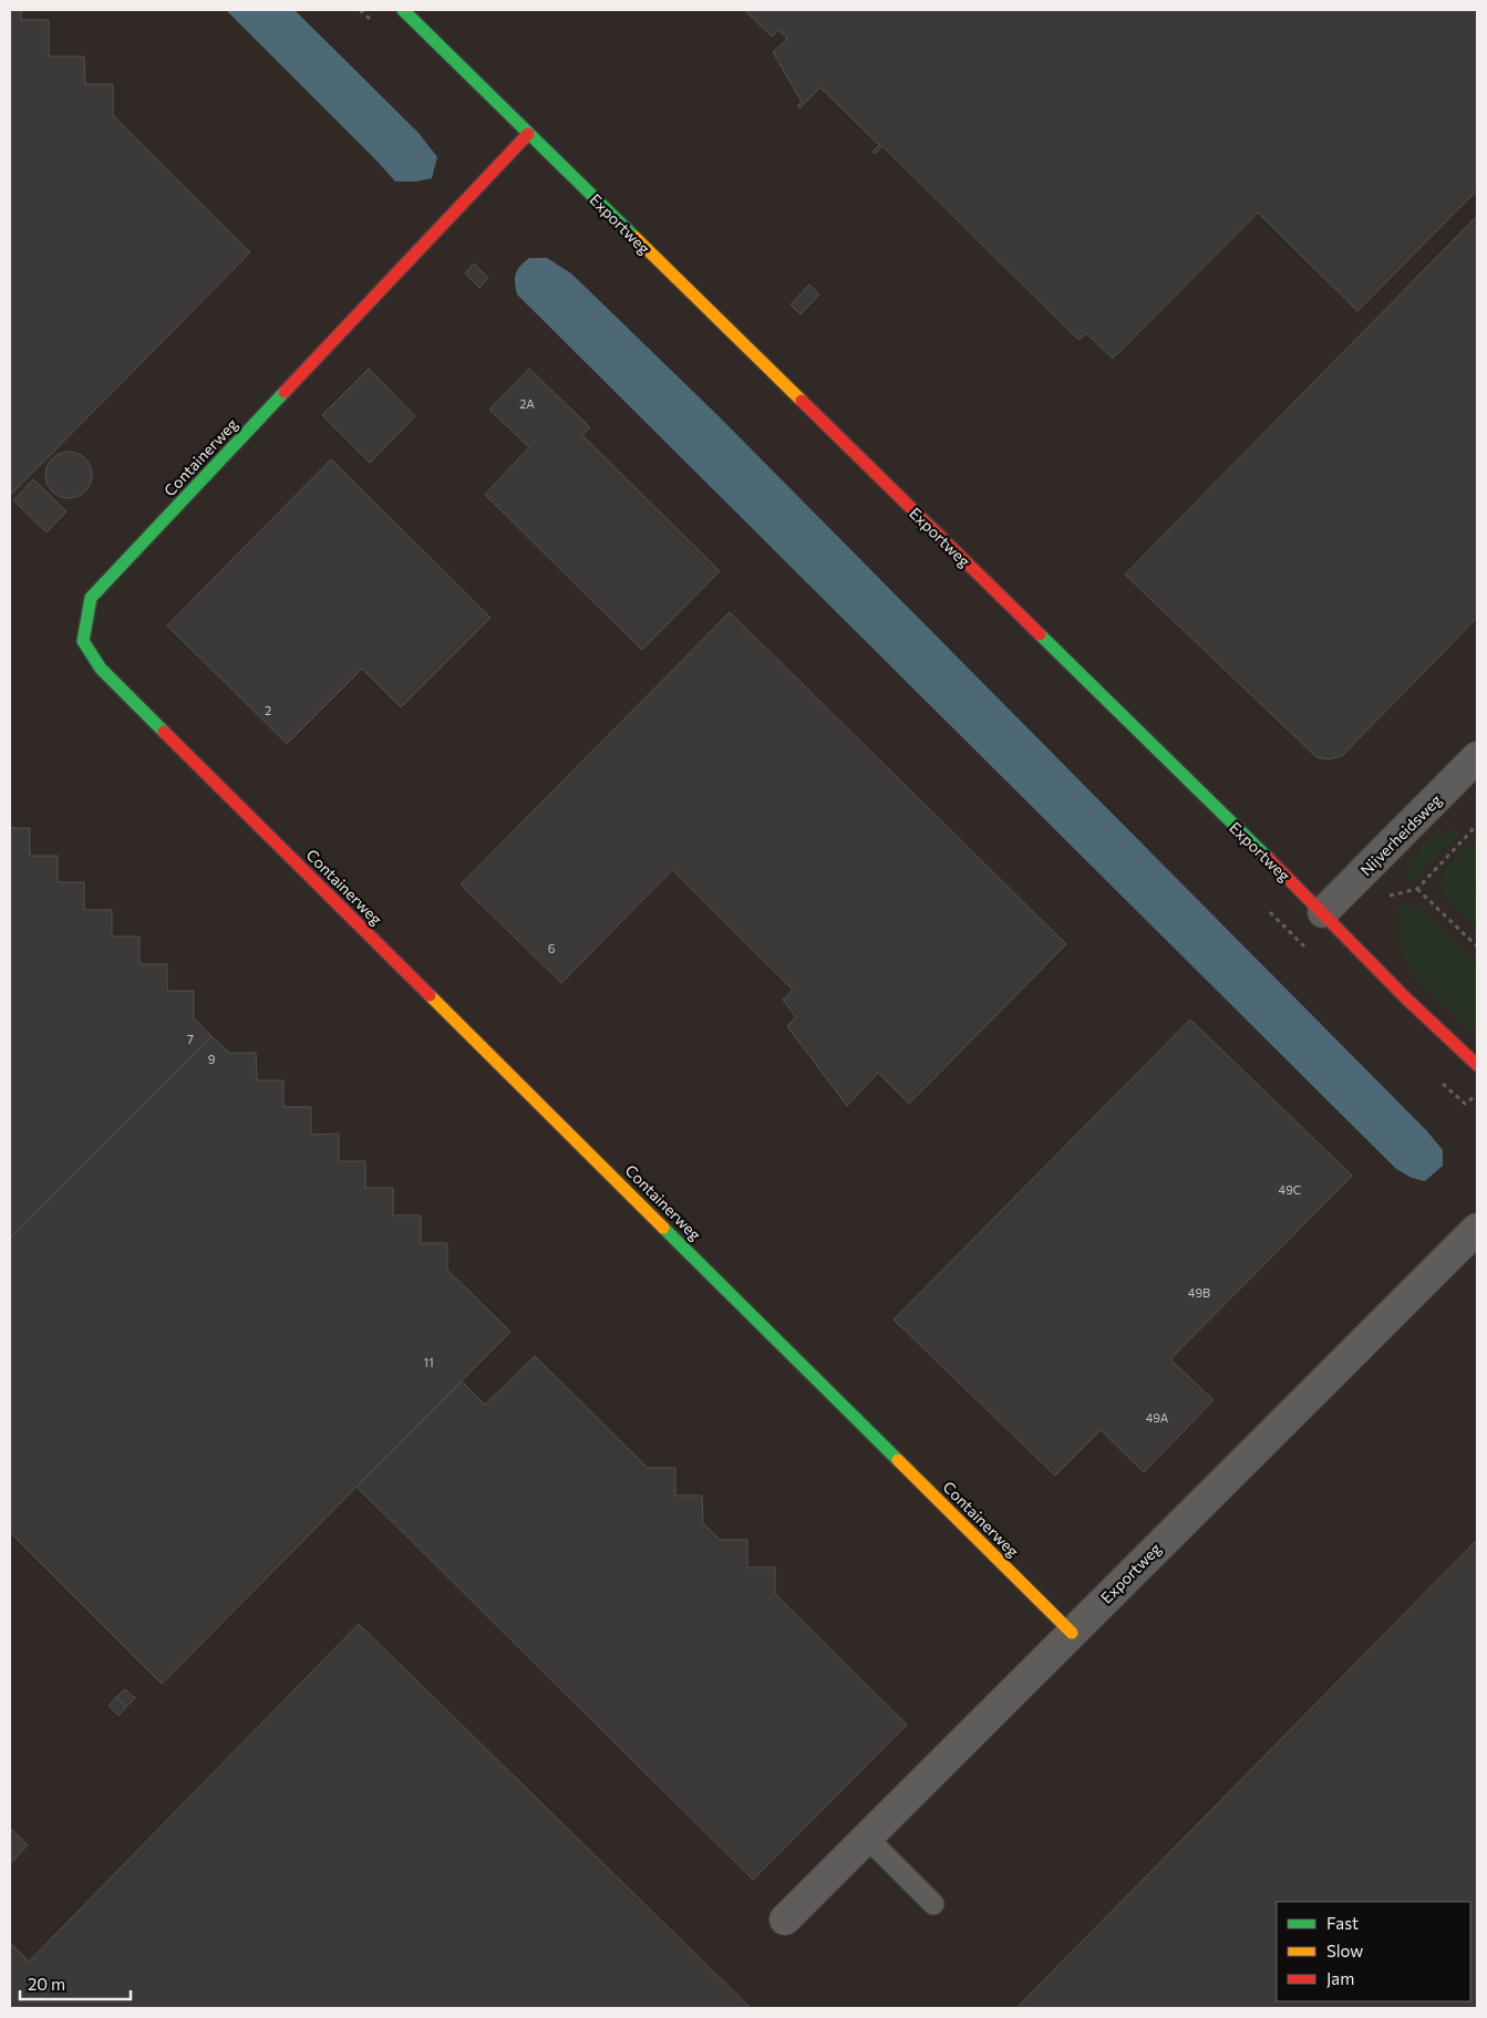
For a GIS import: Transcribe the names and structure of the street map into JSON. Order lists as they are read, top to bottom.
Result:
{
  "streets": {
    "street": ["Exportweg", "Containerweg", "Nijverheidsweg"]
  },
  "crossings": [
    ["Exportweg", "Containerweg"],
    ["Exportweg", "Nijverheidsweg"]
  ],
  "house_numbers": [
    "2A",
    "2",
    "6",
    "7",
    "9",
    "49C",
    "49B",
    "11",
    "49A"
  ],
  "legend": ["Fast", "Slow", "Jam"],
  "scale_bar": "20 m"
}
